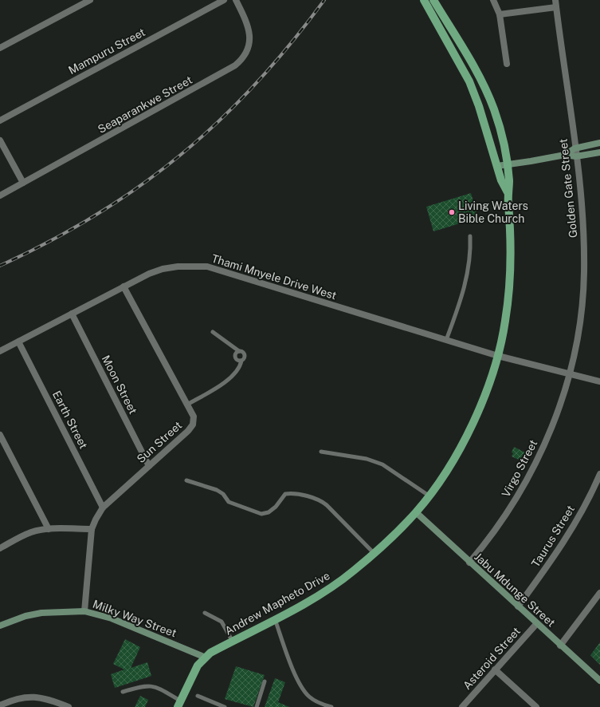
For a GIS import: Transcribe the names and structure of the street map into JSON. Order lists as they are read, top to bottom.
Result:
{
  "streets": {
    "main road": ["Andrew Mapheto Drive"],
    "street": [
      "Mampuru Street",
      "Seaparankwe Street",
      "Golden Gate Street",
      "Thami Mnyele Drive West",
      "Moon Street",
      "Earth Street",
      "Sun Street",
      "Virgo Street",
      "Taurus Street",
      "Jabu Mdunge Street",
      "Milky Way Street",
      "Asteroid Street"
    ]
  },
  "crossings": [
    ["Golden Gate Street", "Thami Mnyele Drive West"],
    ["Golden Gate Street", "Virgo Street"],
    ["Thami Mnyele Drive West", "Moon Street"],
    ["Thami Mnyele Drive West", "Earth Street"],
    ["Thami Mnyele Drive West", "Sun Street"],
    ["Thami Mnyele Drive West", "Virgo Street"],
    ["Thami Mnyele Drive West", "Andrew Mapheto Drive"],
    ["Moon Street", "Sun Street"],
    ["Earth Street", "Sun Street"],
    ["Sun Street", "Milky Way Street"],
    ["Virgo Street", "Jabu Mdunge Street"],
    ["Taurus Street", "Jabu Mdunge Street"],
    ["Jabu Mdunge Street", "Andrew Mapheto Drive"],
    ["Jabu Mdunge Street", "Asteroid Street"],
    ["Andrew Mapheto Drive", "Milky Way Street"]
  ],
  "places": ["Living Waters Bible Church"]
}
